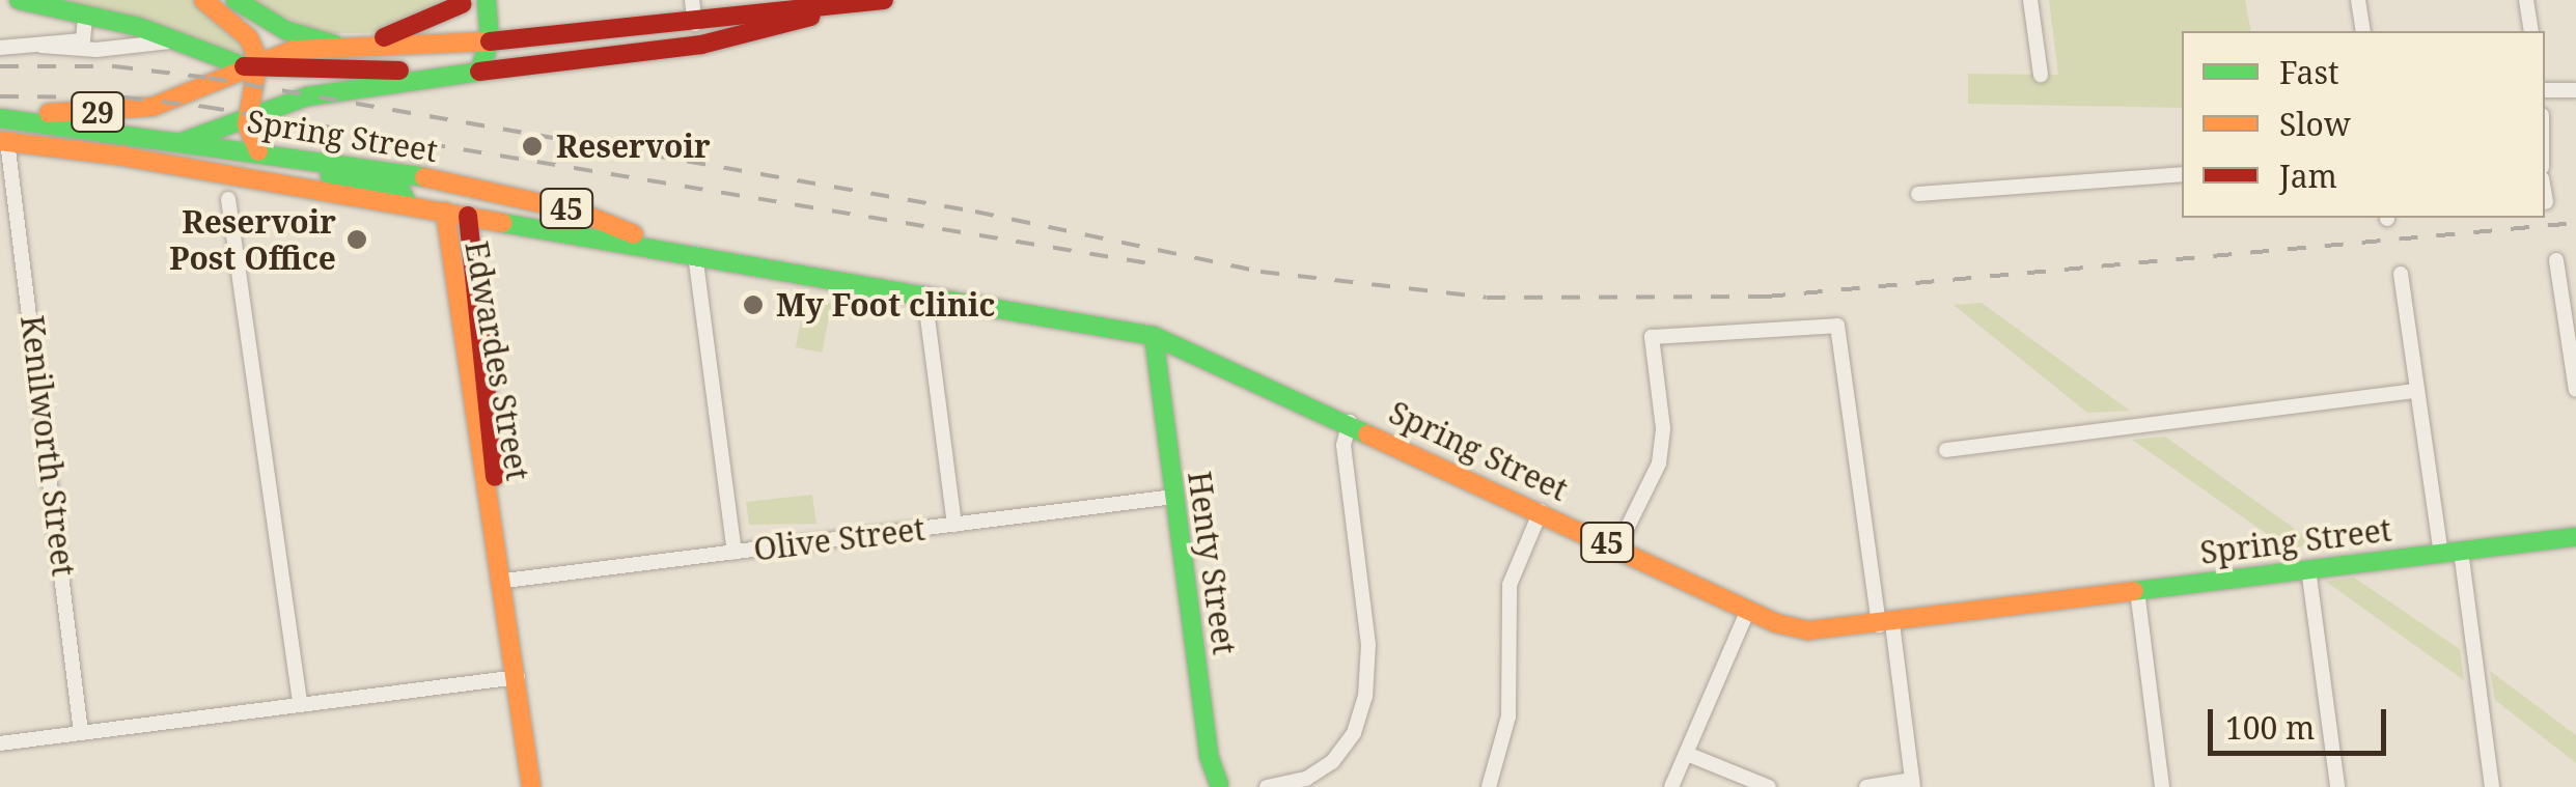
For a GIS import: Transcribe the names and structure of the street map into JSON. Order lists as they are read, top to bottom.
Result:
{
  "streets": {
    "main road": [
      "29",
      "Spring Street",
      "45",
      "Edwardes Street",
      "Henty Street"
    ],
    "street": ["Kenilworth Street", "Olive Street"]
  },
  "crossings": [
    ["29", "Spring Street"],
    ["29", "Kenilworth Street"],
    ["Spring Street", "Edwardes Street"],
    ["Spring Street", "Henty Street"],
    ["Edwardes Street", "Olive Street"],
    ["Olive Street", "Henty Street"]
  ],
  "places": ["Reservoir", "Reservoir Post Office", "My Foot clinic"],
  "legend": ["Fast", "Slow", "Jam"],
  "scale_bar": "100 m"
}
